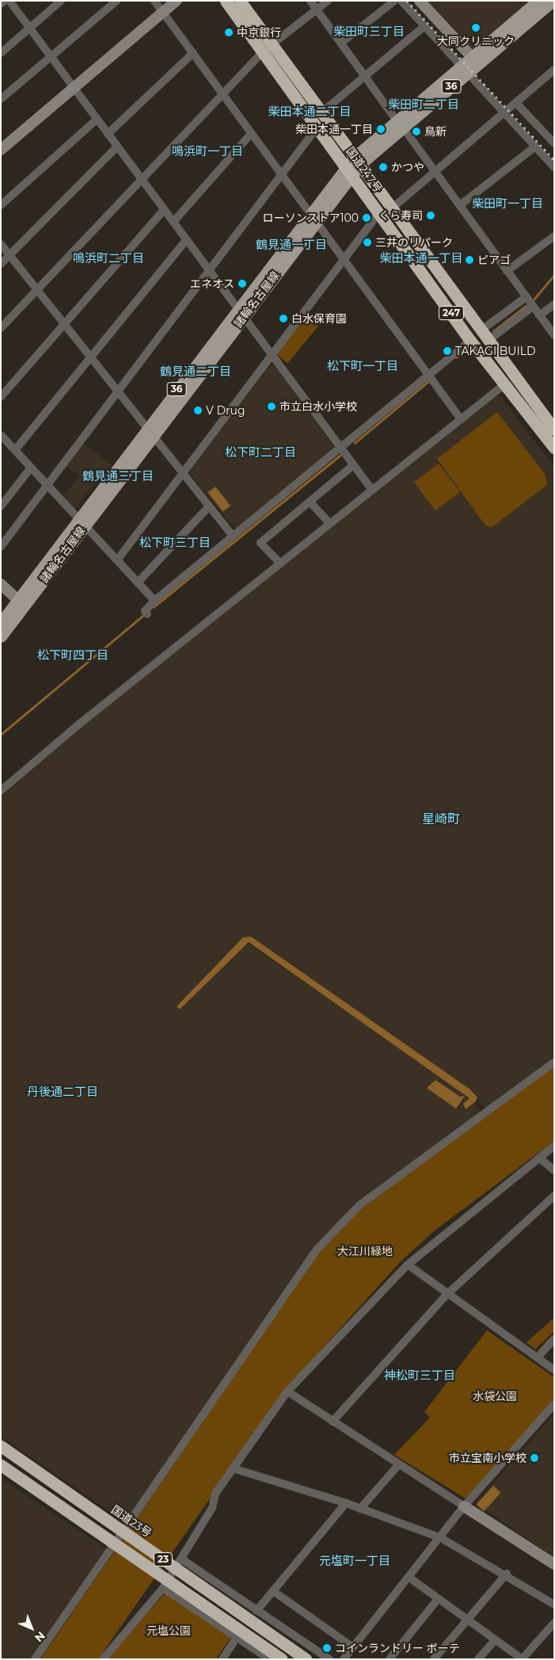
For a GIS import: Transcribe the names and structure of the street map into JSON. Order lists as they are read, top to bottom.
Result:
{
  "streets": {
    "highway": [
      "国道247号",
      "247",
      "国道23号",
      "23"
    ],
    "main road": ["36", "諸輪名古屋線"]
  },
  "crossings": [
    ["国道247号", "諸輪名古屋線"]
  ],
  "districts": [
    "柴田町三丁目",
    "柴田町二丁目",
    "柴田本通二丁目",
    "鳴浜町一丁目",
    "柴田町一丁目",
    "鶴見通一丁目",
    "鳴浜町二丁目",
    "柴田本通一丁目",
    "松下町一丁目",
    "鶴見通二丁目",
    "松下町二丁目",
    "鶴見通三丁目",
    "松下町三丁目",
    "松下町四丁目",
    "星崎町",
    "丹後通二丁目",
    "神松町三丁目",
    "元塩町一丁目"
  ],
  "parks": ["大江川緑地", "水袋公園", "元塩公園"],
  "places": [
    "大同クリニック",
    "中京銀行",
    "柴田本通一丁目",
    "鳥新",
    "かつや",
    "くら寿司",
    "ローソンストア100",
    "三井のリパーク",
    "ピアゴ",
    "エネオス",
    "白水保育園",
    "TAKAGI BUILD",
    "市立白水小学校",
    "V Drug",
    "市立宝南小学校",
    "コインランドリー ボーテ"
  ],
  "north": "bottom right"
}
